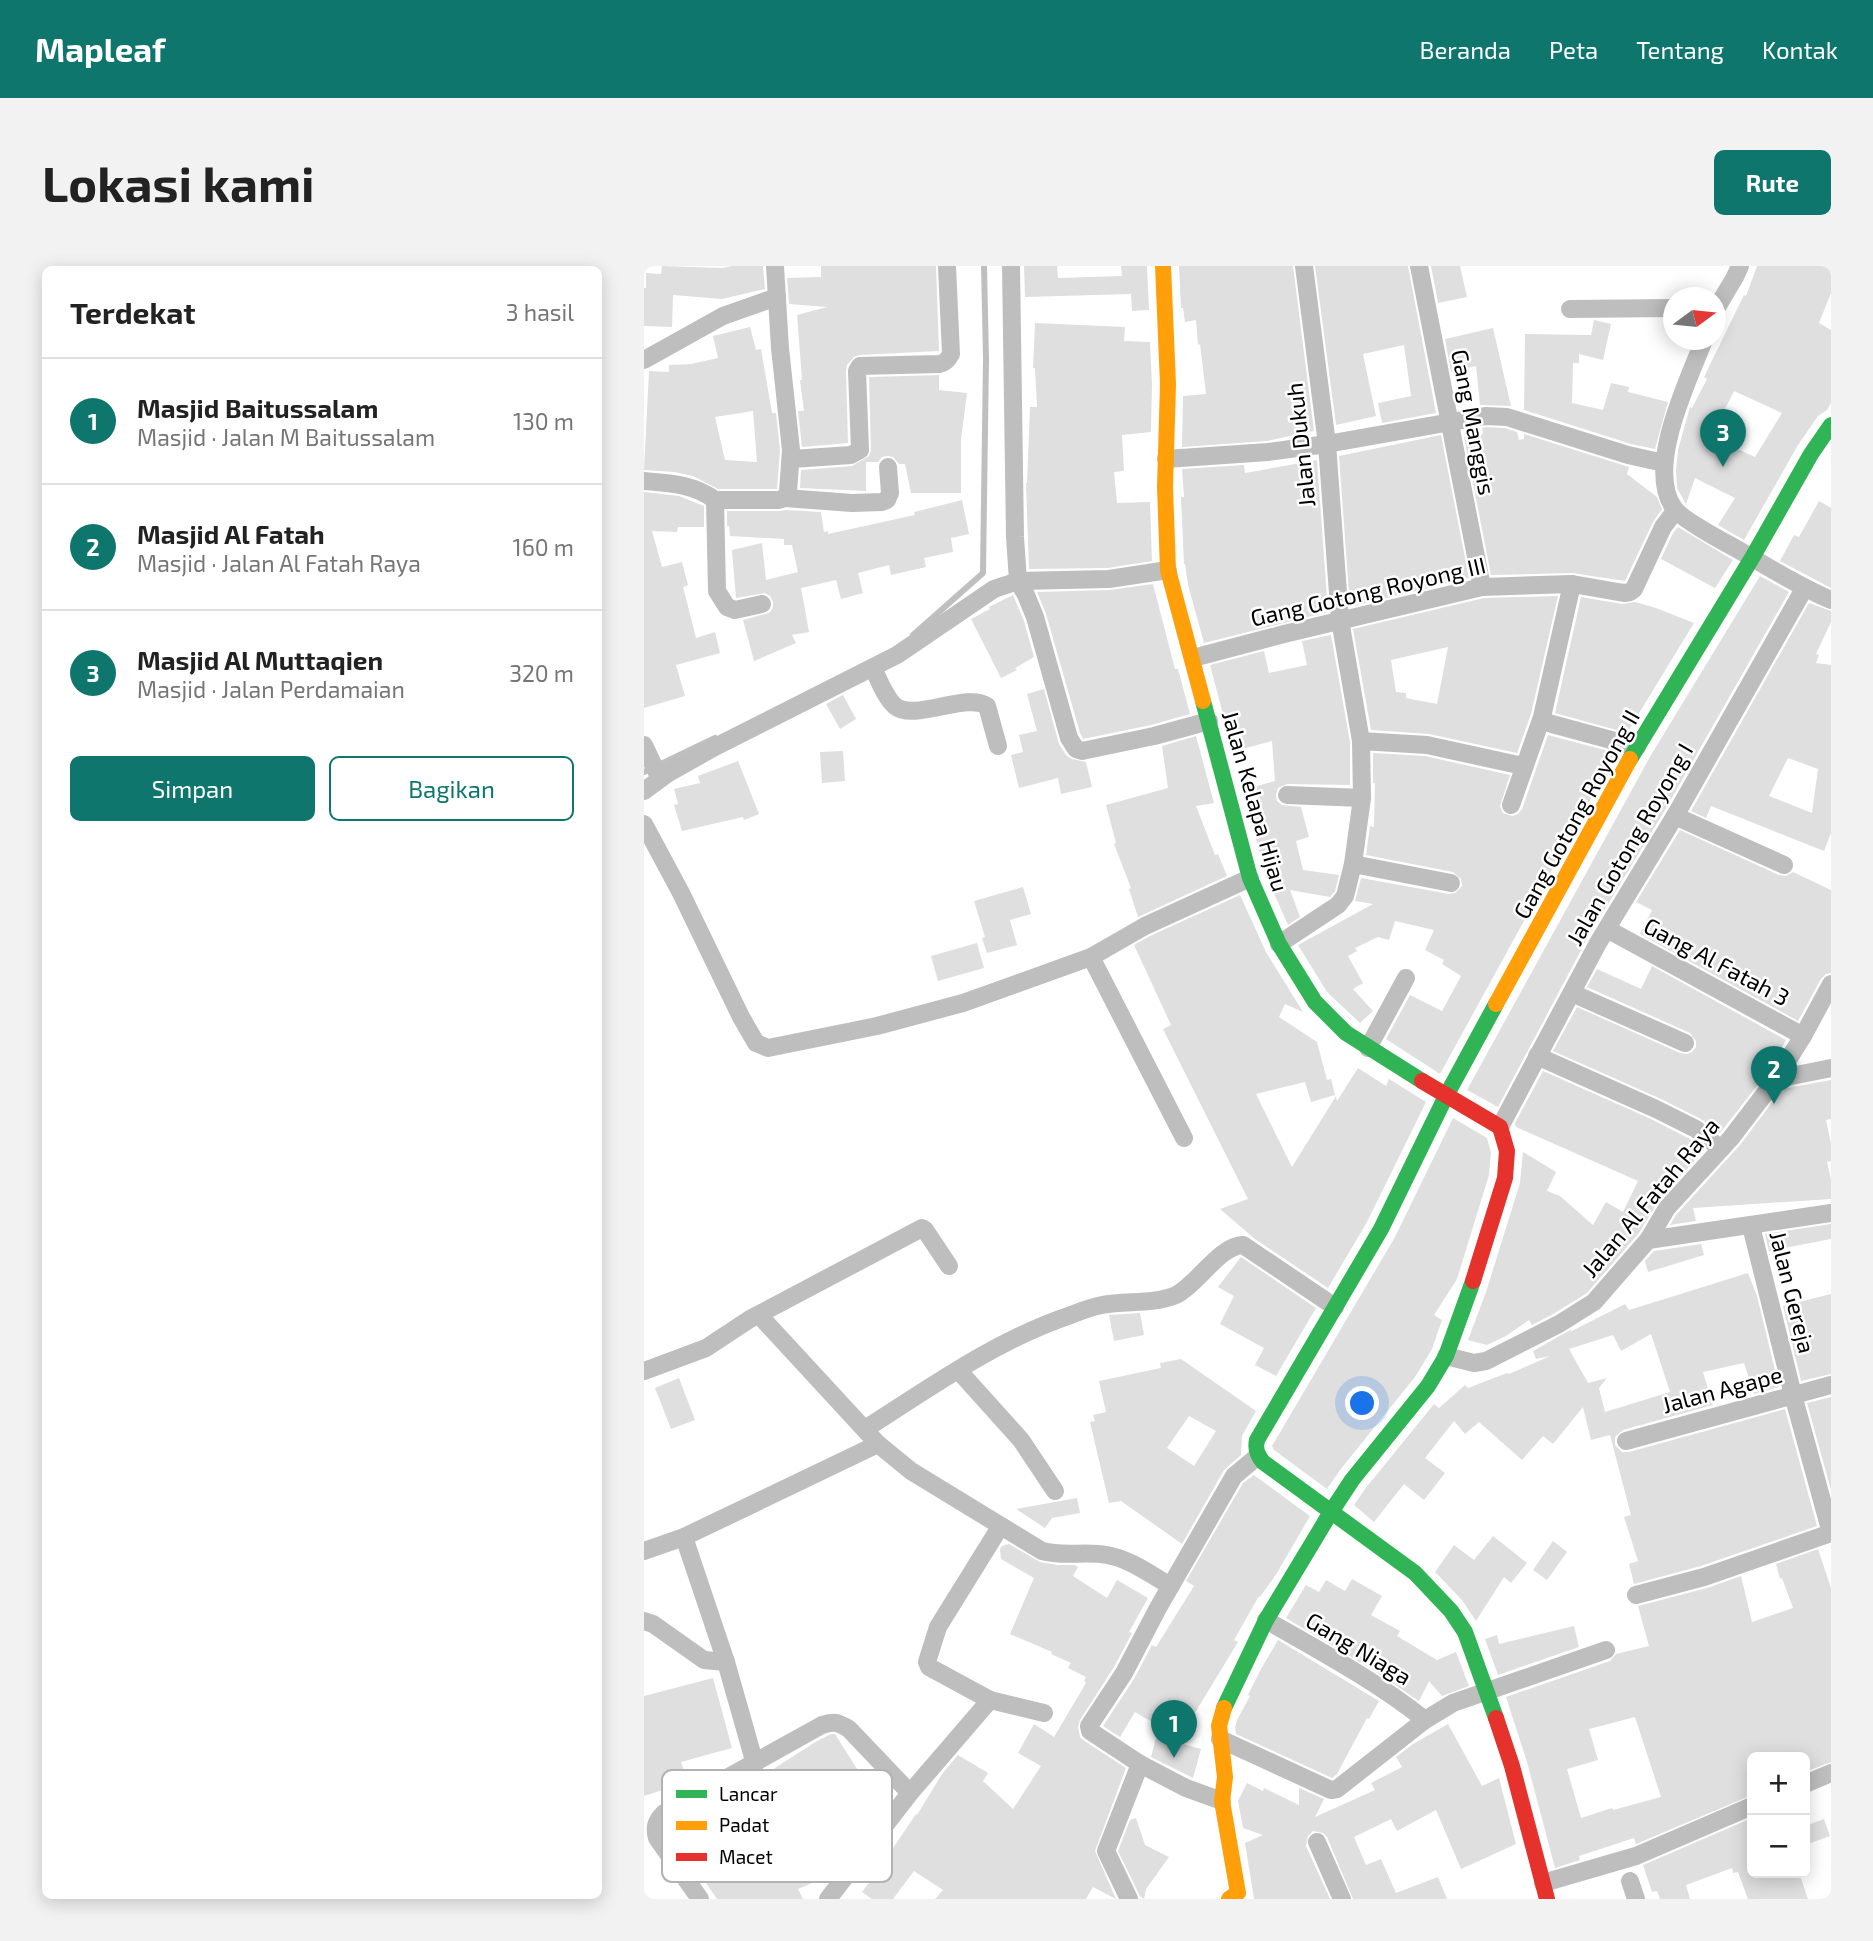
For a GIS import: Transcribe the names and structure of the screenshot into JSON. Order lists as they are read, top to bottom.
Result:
{
  "streets": {
    "street": [
      "Gang Manggis",
      "Jalan Dukuh",
      "Gang Gotong Royong III",
      "Jalan Kelapa Hijau",
      "Gang Gotong Royong II",
      "Jalan Gotong Royong I",
      "Gang Al Fatah 3",
      "Jalan Al Fatah Raya",
      "Jalan Gereja",
      "Jalan Agape",
      "Gang Niaga"
    ]
  },
  "crossings": [
    ["Gang Manggis", "Gang Gotong Royong III"],
    ["Jalan Dukuh", "Gang Gotong Royong III"],
    ["Jalan Dukuh", "Jalan Kelapa Hijau"],
    ["Gang Gotong Royong III", "Jalan Kelapa Hijau"],
    ["Jalan Kelapa Hijau", "Gang Gotong Royong II"],
    ["Jalan Kelapa Hijau", "Jalan Gotong Royong I"],
    ["Jalan Gotong Royong I", "Gang Al Fatah 3"],
    ["Gang Al Fatah 3", "Jalan Al Fatah Raya"],
    ["Jalan Gereja", "Jalan Agape"]
  ],
  "legend": ["Lancar", "Padat", "Macet"],
  "north": "right",
  "page": {
    "header": "Mapleaf",
    "nav": [
      "Beranda",
      "Peta",
      "Tentang",
      "Kontak"
    ],
    "buttons": [
      "Rute",
      ["Simpan", "Bagikan"]
    ],
    "title": "Lokasi kami",
    "heading": ["Terdekat", "3 hasil"],
    "list": [
      {
        "mark": "1",
        "name": "Masjid Baitussalam",
        "note": "Masjid · Jalan M Baitussalam",
        "value": "130 m"
      },
      {
        "mark": "2",
        "name": "Masjid Al Fatah",
        "note": "Masjid · Jalan Al Fatah Raya",
        "value": "160 m"
      },
      {
        "mark": "3",
        "name": "Masjid Al Muttaqien",
        "note": "Masjid · Jalan Perdamaian",
        "value": "320 m"
      }
    ],
    "pins": ["3", "2", "1"],
    "map_buttons": ["+", "−"]
  }
}
